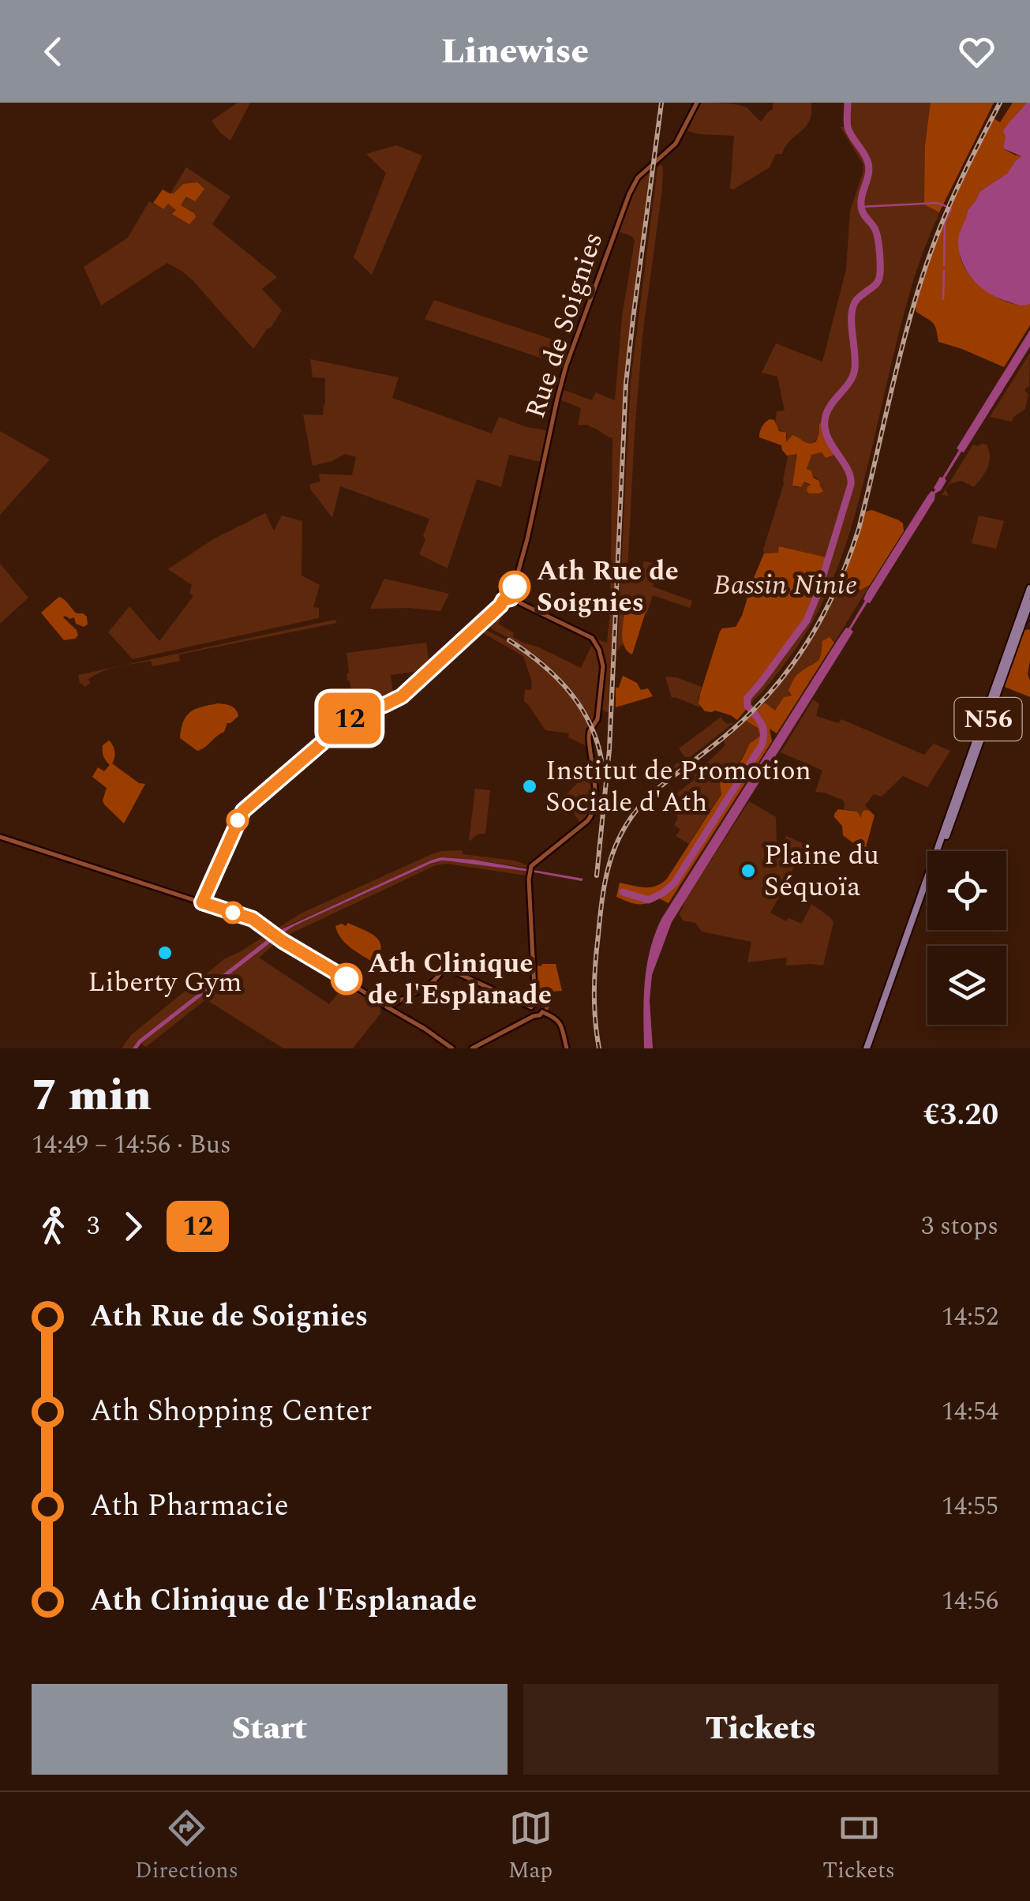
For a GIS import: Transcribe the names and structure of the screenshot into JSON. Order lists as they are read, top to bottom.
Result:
{
  "streets": {
    "main road": ["N56"],
    "street": ["Rue de Soignies"]
  },
  "parks": ["Bassin Ninie"],
  "places": [
    "Ath Rue de Soignies",
    "Institut de Promotion Sociale d'Ath",
    "Plaine du Séquoïa",
    "Liberty Gym",
    "Ath Clinique de l'Esplanade"
  ],
  "lines": ["bus line 12"],
  "page": {
    "header": "Linewise",
    "on_map": "12",
    "heading": ["7 min", "14:49 – 14:56 · Bus", "€3.20"],
    "legs": ["3", "12", "3 stops"],
    "list": [
      {
        "name": "Ath Rue de Soignies",
        "value": "14:52"
      },
      {
        "name": "Ath Shopping Center",
        "value": "14:54"
      },
      {
        "name": "Ath Pharmacie",
        "value": "14:55"
      },
      {
        "name": "Ath Clinique de l'Esplanade",
        "value": "14:56"
      }
    ],
    "buttons": ["Start", "Tickets"],
    "tabs": ["Directions", "Map", "Tickets"]
  }
}
